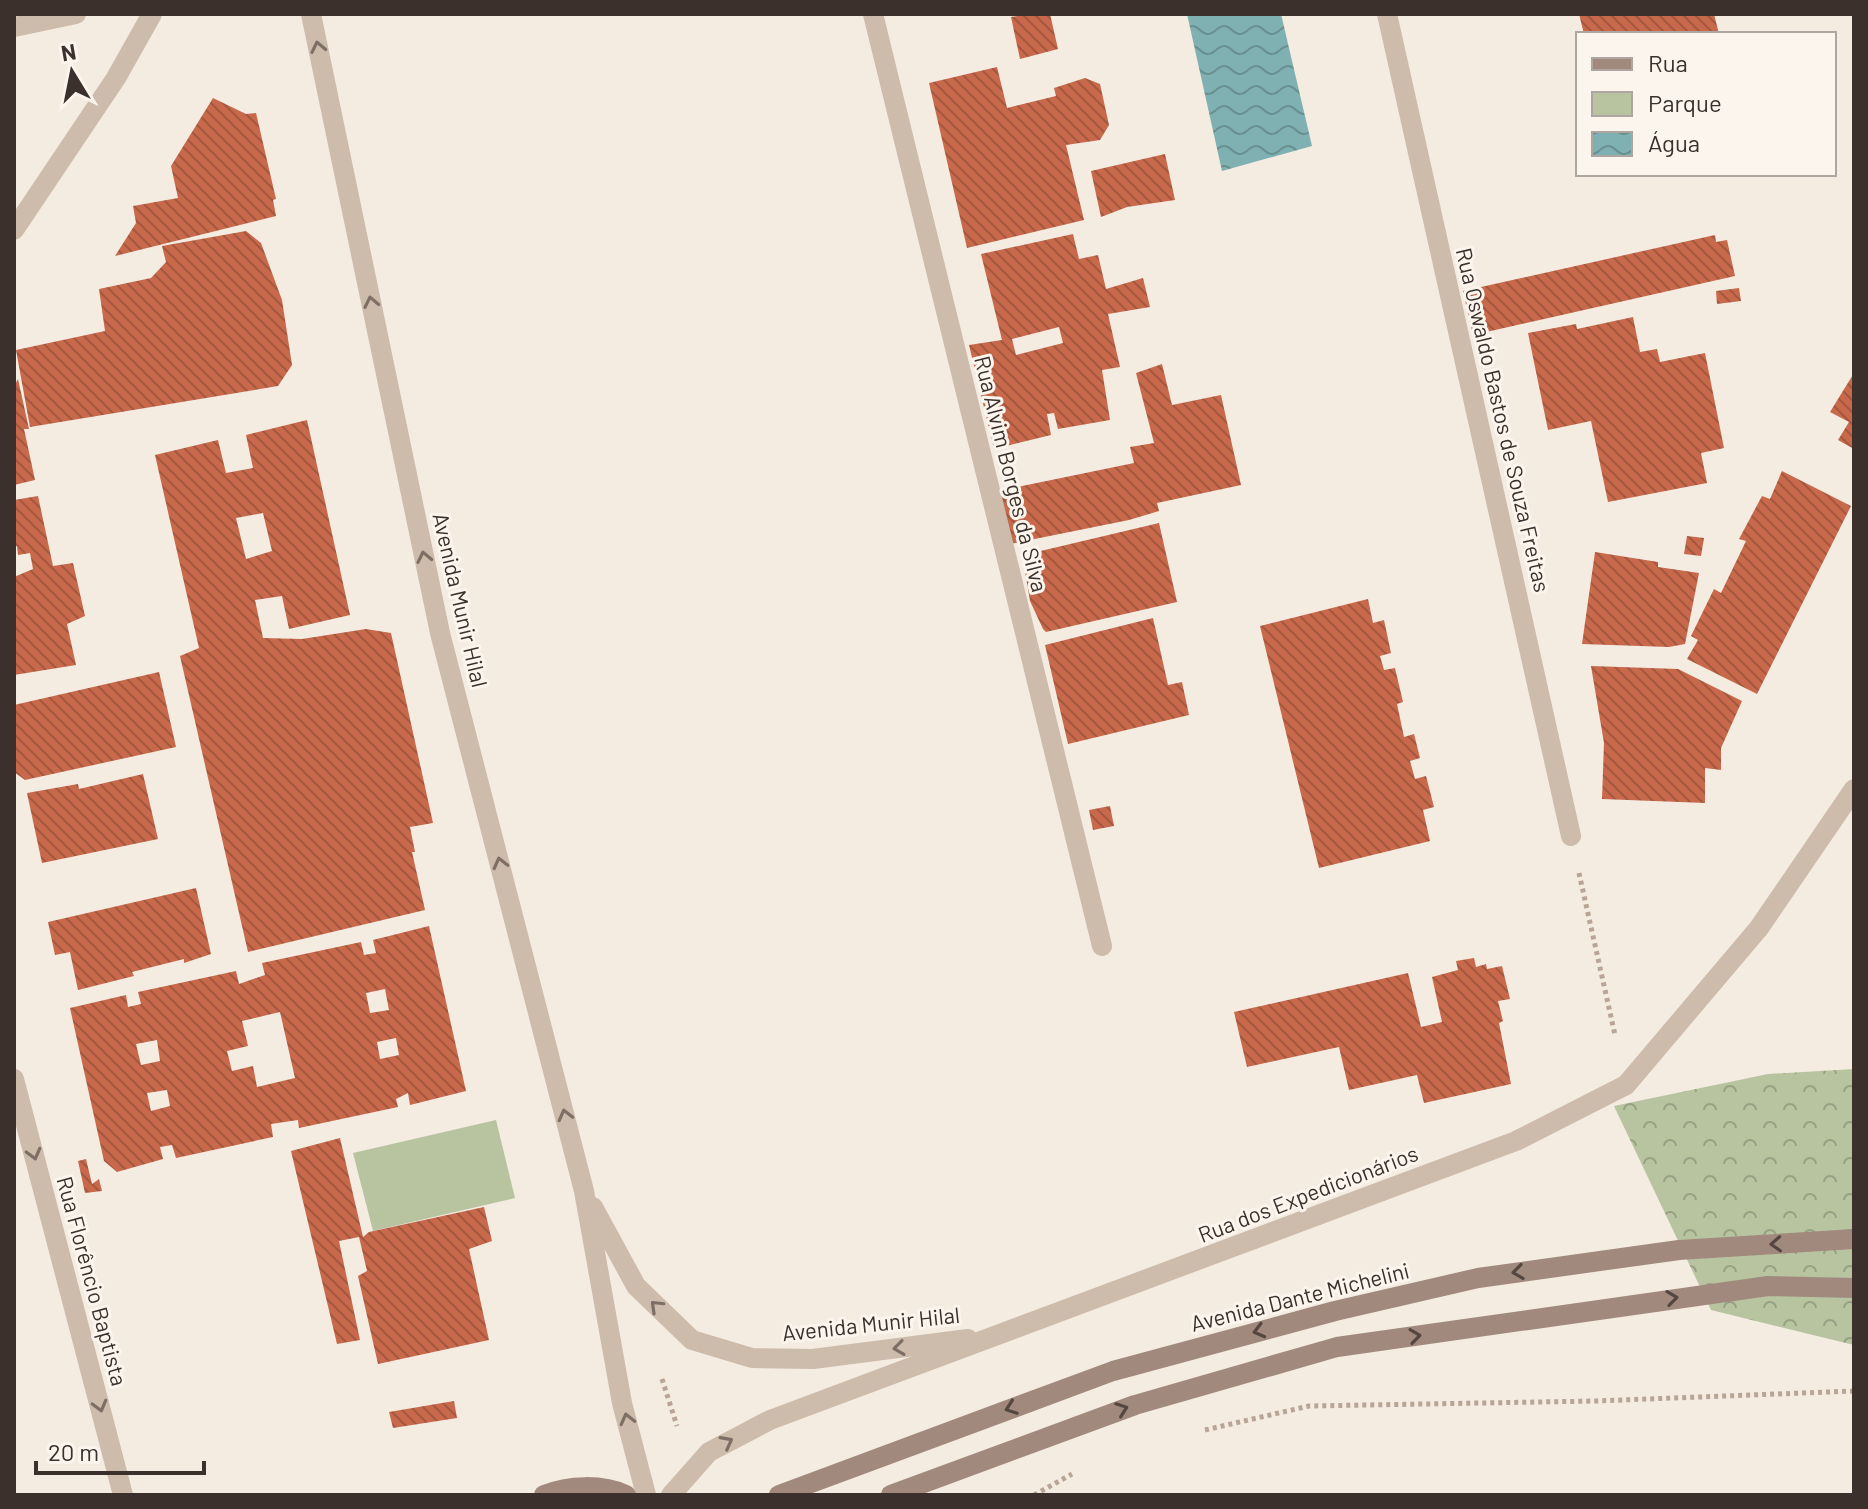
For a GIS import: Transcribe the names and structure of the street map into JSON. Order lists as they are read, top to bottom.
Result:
{
  "streets": {
    "main road": ["Avenida Dante Michelini"],
    "street": [
      "Rua Oswaldo Bastos de Souza Freitas",
      "Rua Alvim Borges da Silva",
      "Avenida Munir Hilal",
      "Rua dos Expedicionários",
      "Rua Florêncio Baptista"
    ]
  },
  "crossings": [
    ["Avenida Munir Hilal", "Rua dos Expedicionários"]
  ],
  "one_way": ["Avenida Munir Hilal", "Rua Florêncio Baptista"],
  "legend": ["Rua", "Parque", "Água"],
  "scale_bar": "20 m",
  "north": "top"
}
